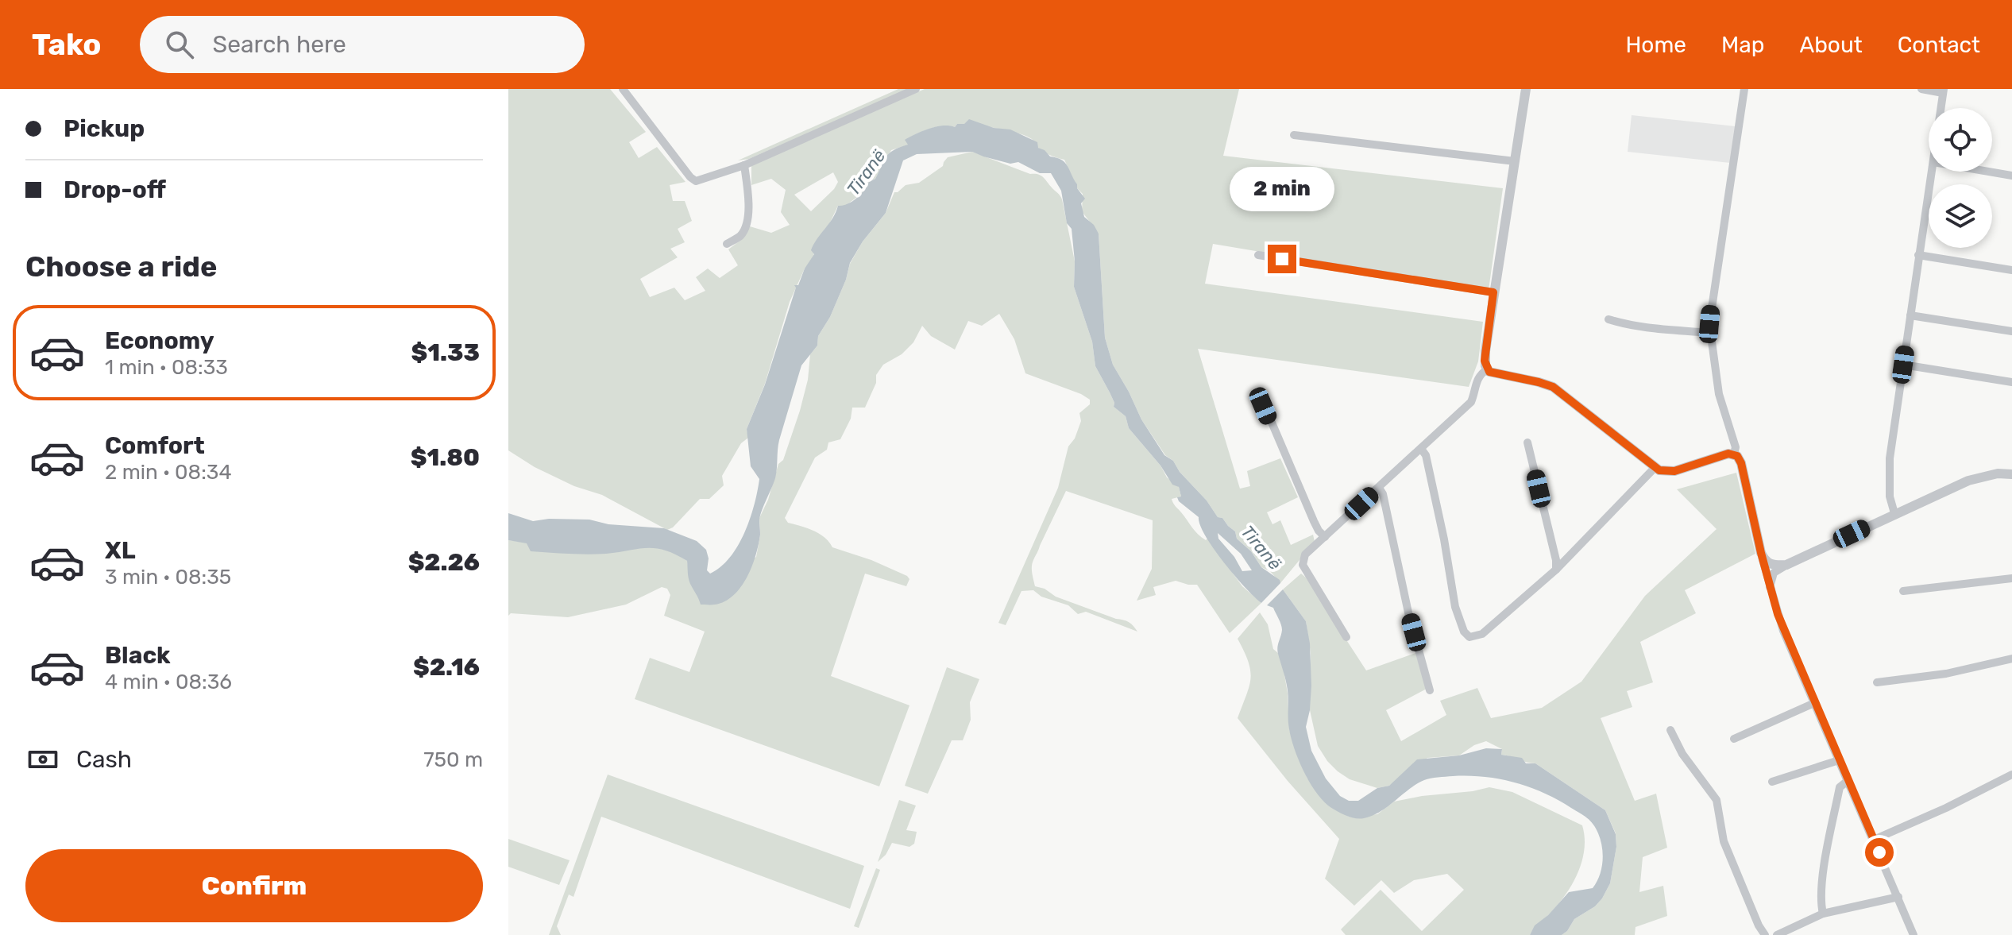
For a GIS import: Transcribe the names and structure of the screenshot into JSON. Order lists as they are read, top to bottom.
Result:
{
  "water": ["Tiranë"],
  "page": {
    "header": "Tako",
    "search": "Search here",
    "nav": [
      "Home",
      "Map",
      "About",
      "Contact"
    ],
    "banner": ["Pickup", "Drop-off"],
    "bubble": "2 min",
    "heading": "Choose a ride",
    "list": [
      {
        "name": "Economy",
        "note": "1 min · 08:33",
        "value": "$1.33"
      },
      {
        "name": "Comfort",
        "note": "2 min · 08:34",
        "value": "$1.80"
      },
      {
        "name": "XL",
        "note": "3 min · 08:35",
        "value": "$2.26"
      },
      {
        "name": "Black",
        "note": "4 min · 08:36",
        "value": "$2.16"
      }
    ],
    "pay": ["Cash", "750 m"],
    "buttons": "Confirm"
  }
}
